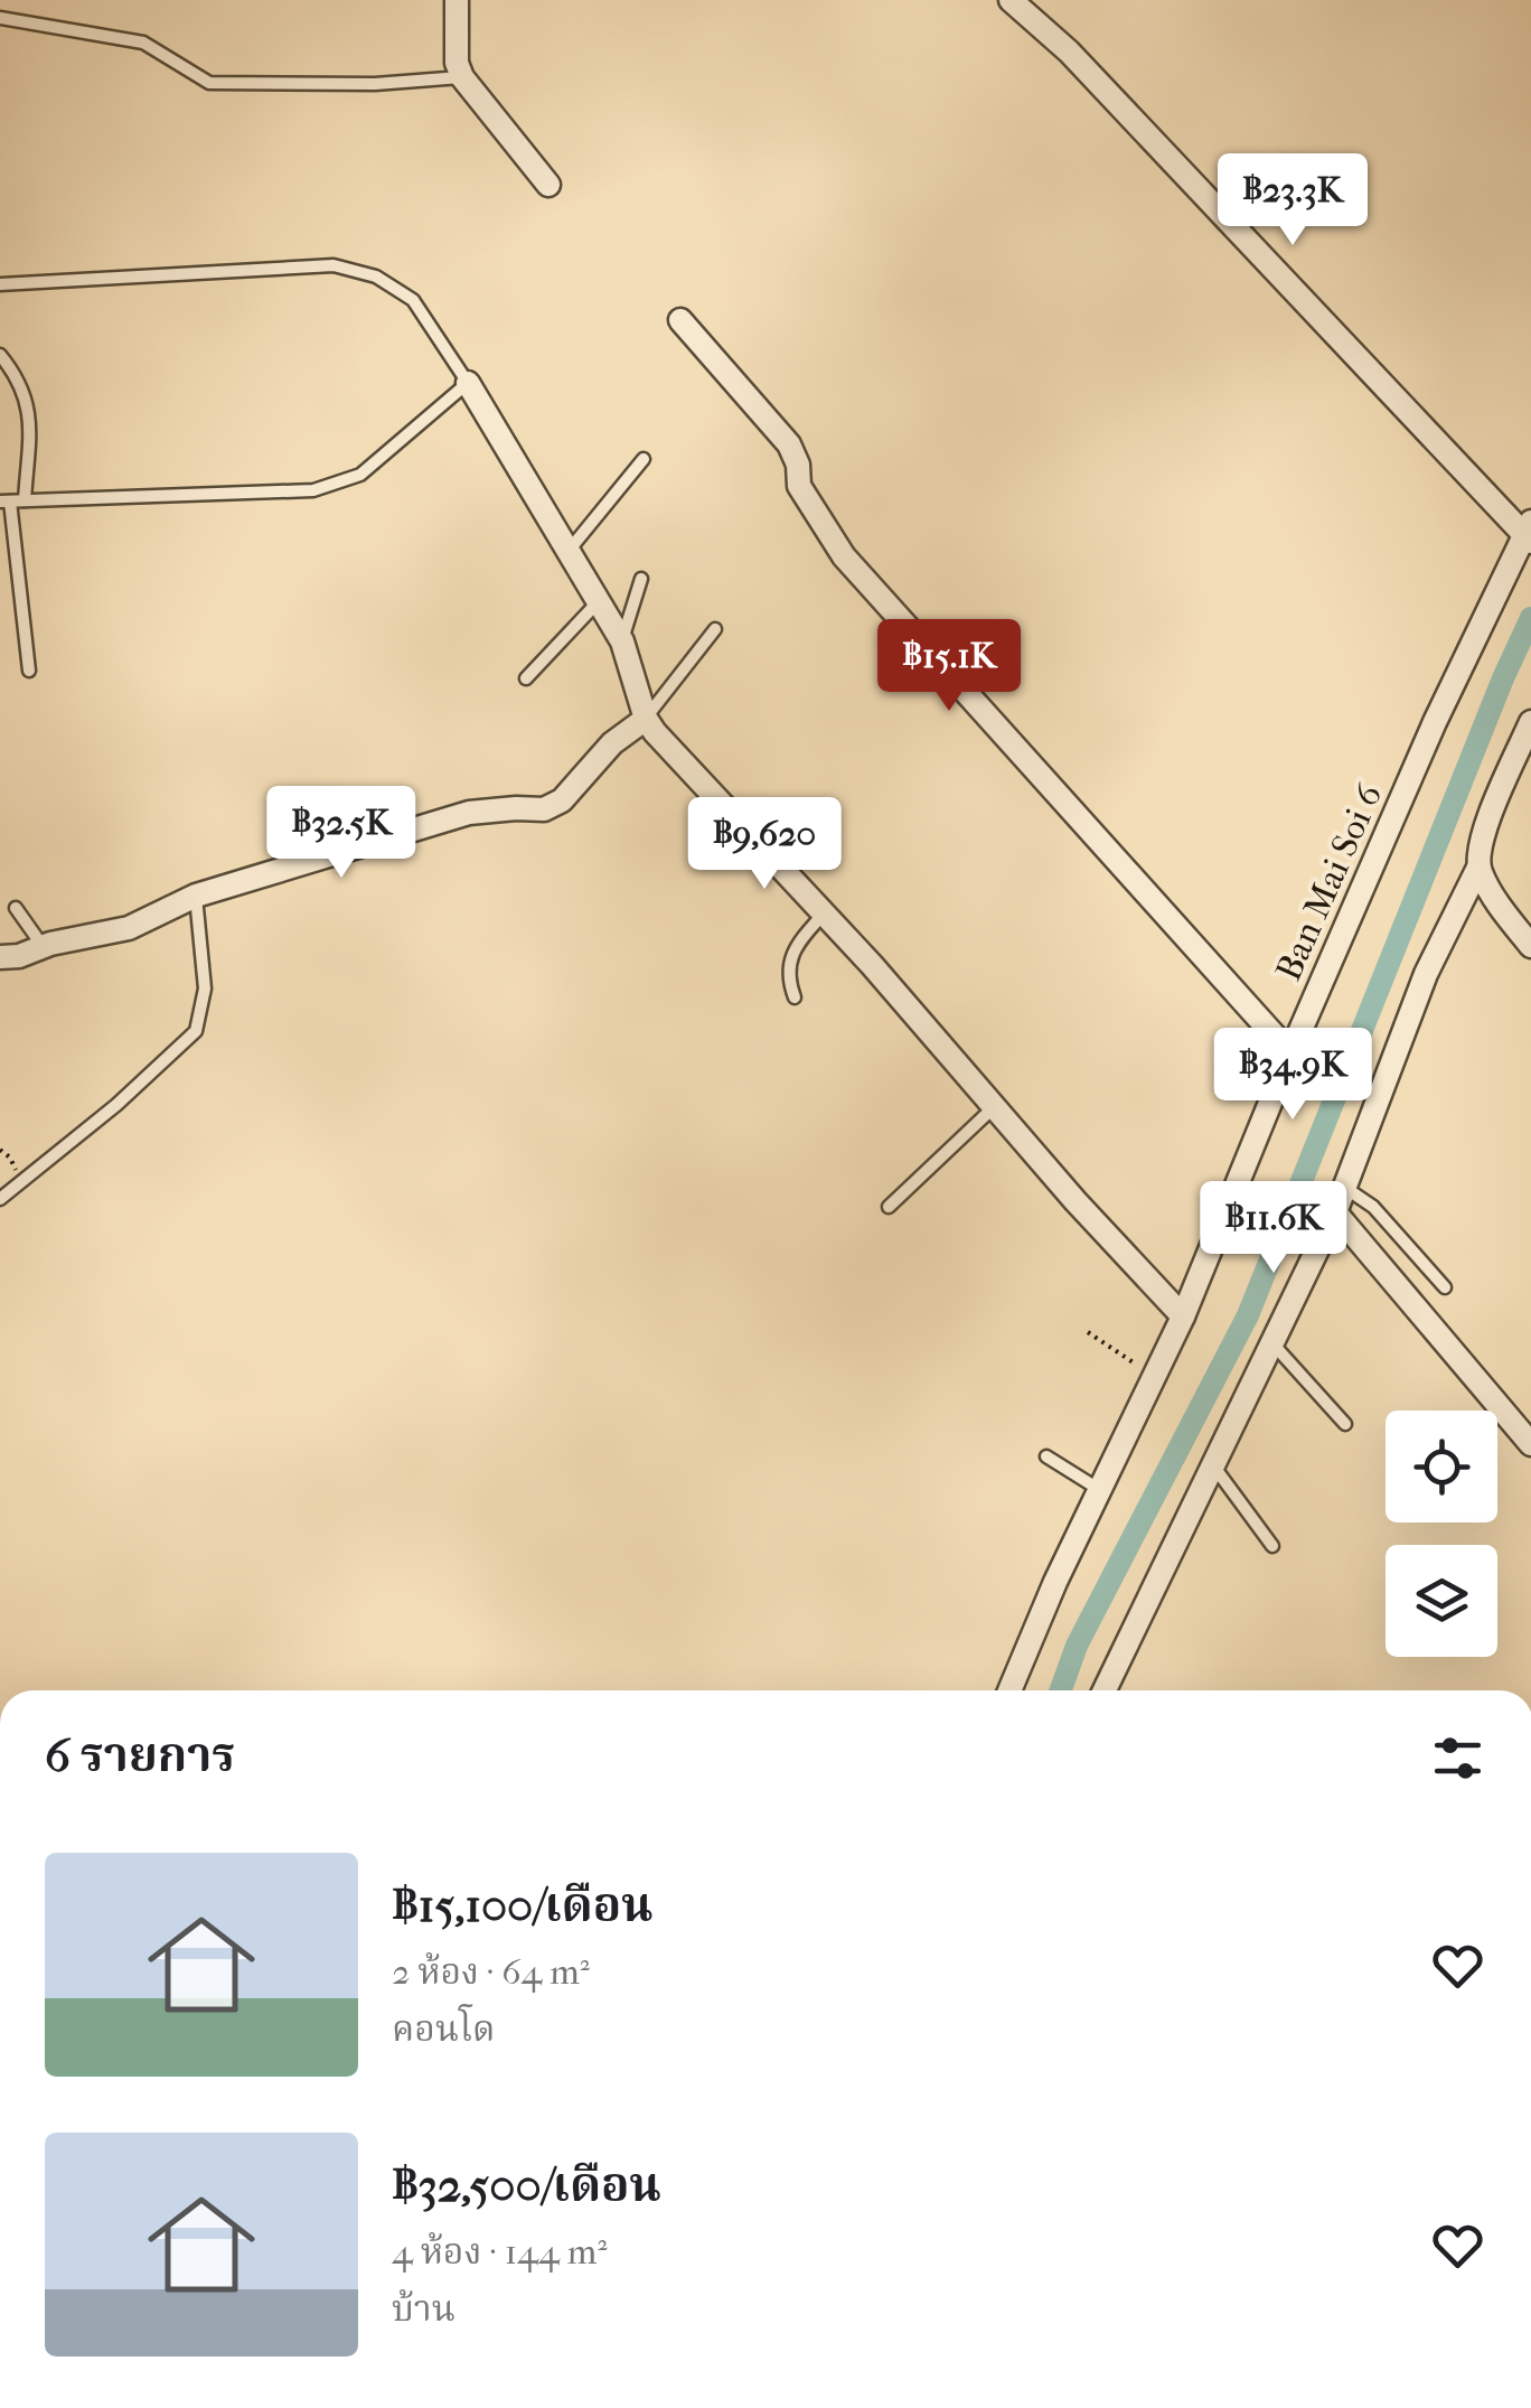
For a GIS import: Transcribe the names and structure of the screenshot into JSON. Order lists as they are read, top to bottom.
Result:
{
  "streets": {
    "street": ["Ban Mai Soi 6"]
  },
  "page": {
    "price": [
      "฿23.3K",
      "฿15.1K",
      "฿32.5K",
      "฿9,620",
      "฿34.9K",
      "฿11.6K"
    ],
    "heading": "6 รายการ",
    "list": [
      {
        "name": "฿15,100/เดือน",
        "note": "2 ห้อง · 64 m² · คอนโด"
      },
      {
        "name": "฿32,500/เดือน",
        "note": "4 ห้อง · 144 m² · บ้าน"
      }
    ]
  }
}
